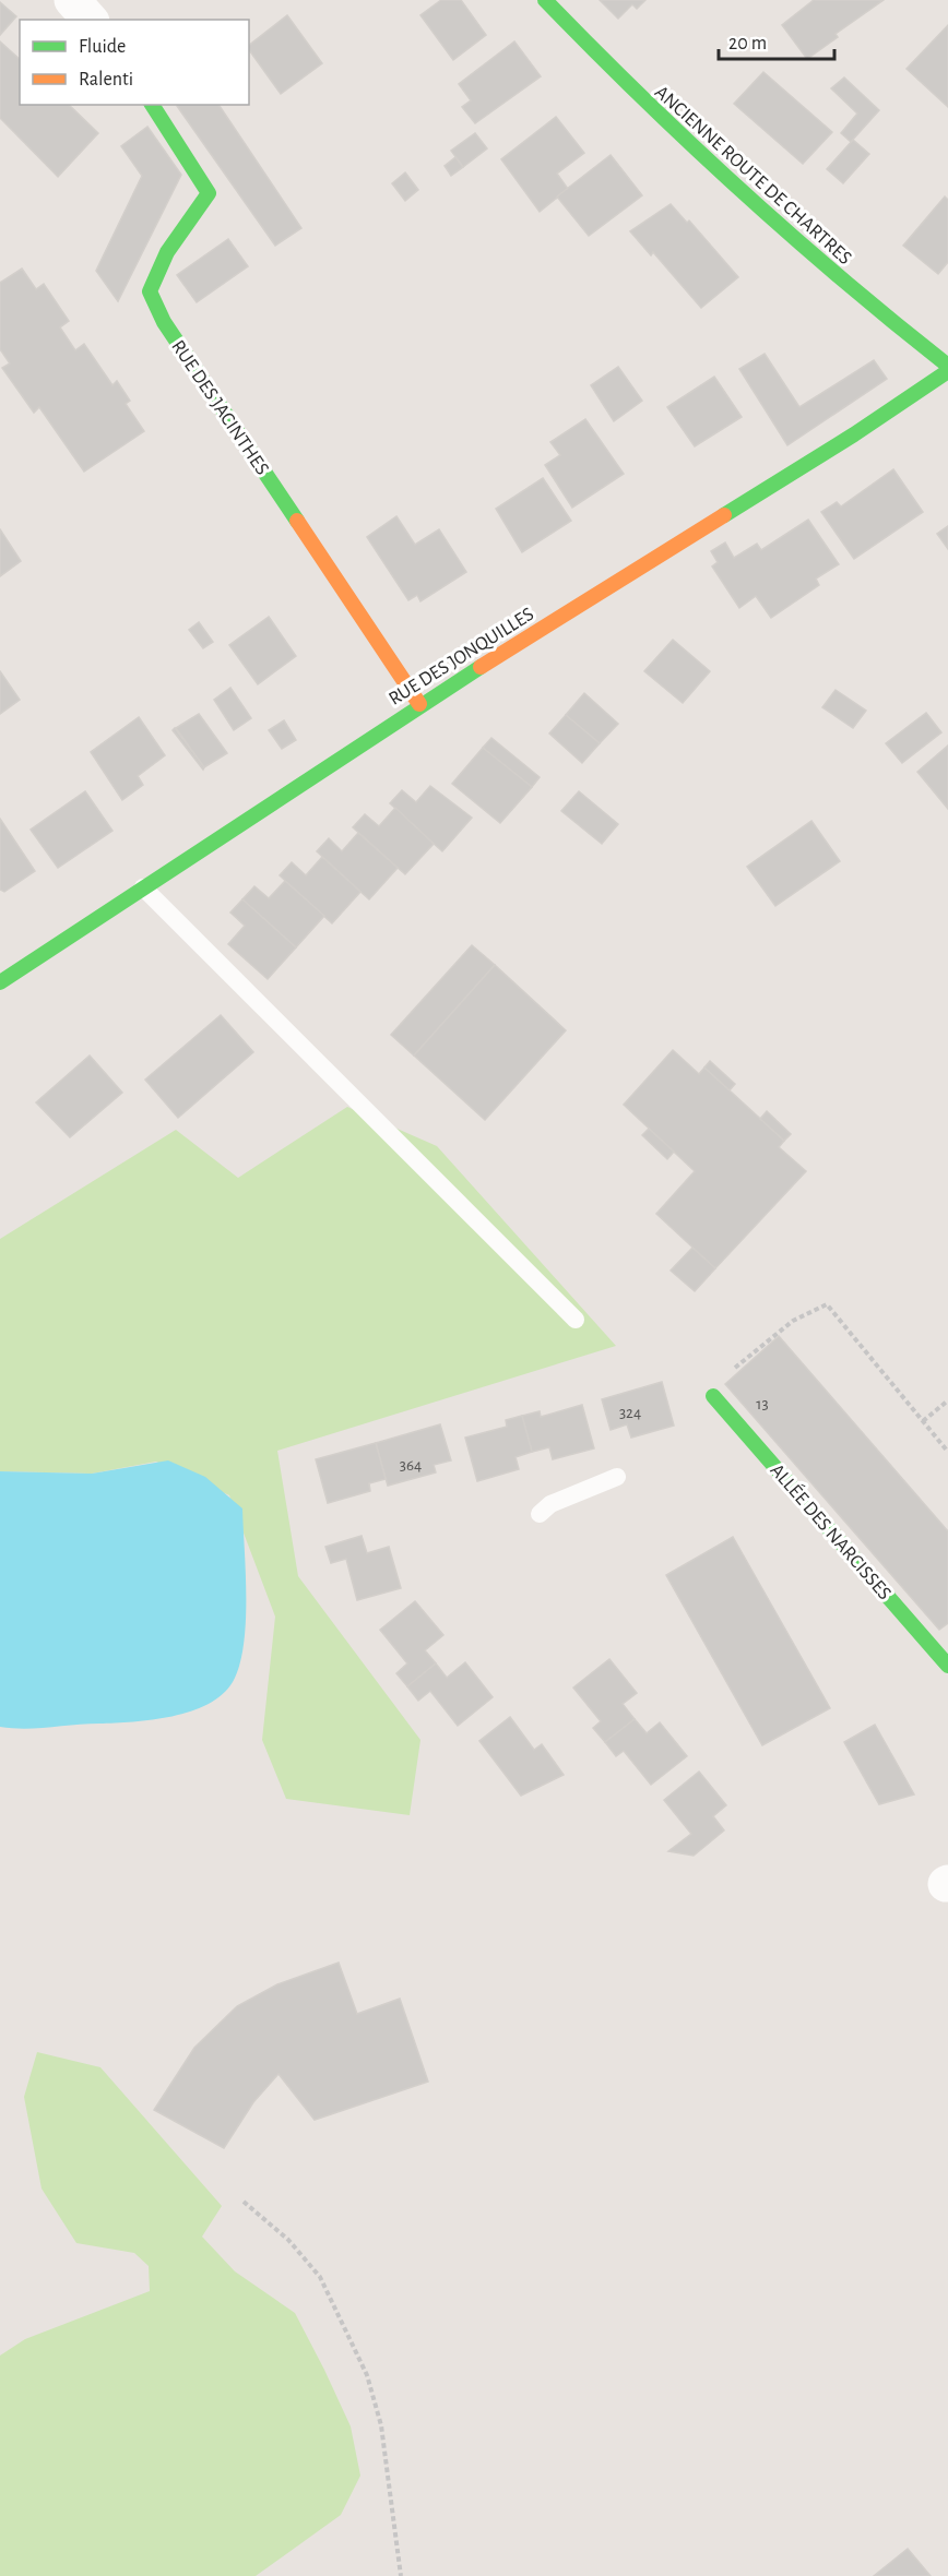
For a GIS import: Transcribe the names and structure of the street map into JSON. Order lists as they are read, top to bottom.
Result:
{
  "streets": {
    "street": [
      "ANCIENNE ROUTE DE CHARTRES",
      "RUE DES JACINTHES",
      "RUE DES JONQUILLES",
      "ALLÉE DES NARCISSES"
    ]
  },
  "crossings": [
    ["ANCIENNE ROUTE DE CHARTRES", "RUE DES JONQUILLES"],
    ["RUE DES JACINTHES", "RUE DES JONQUILLES"]
  ],
  "house_numbers": ["13", "324", "364"],
  "legend": ["Fluide", "Ralenti"],
  "scale_bar": "20 m"
}
